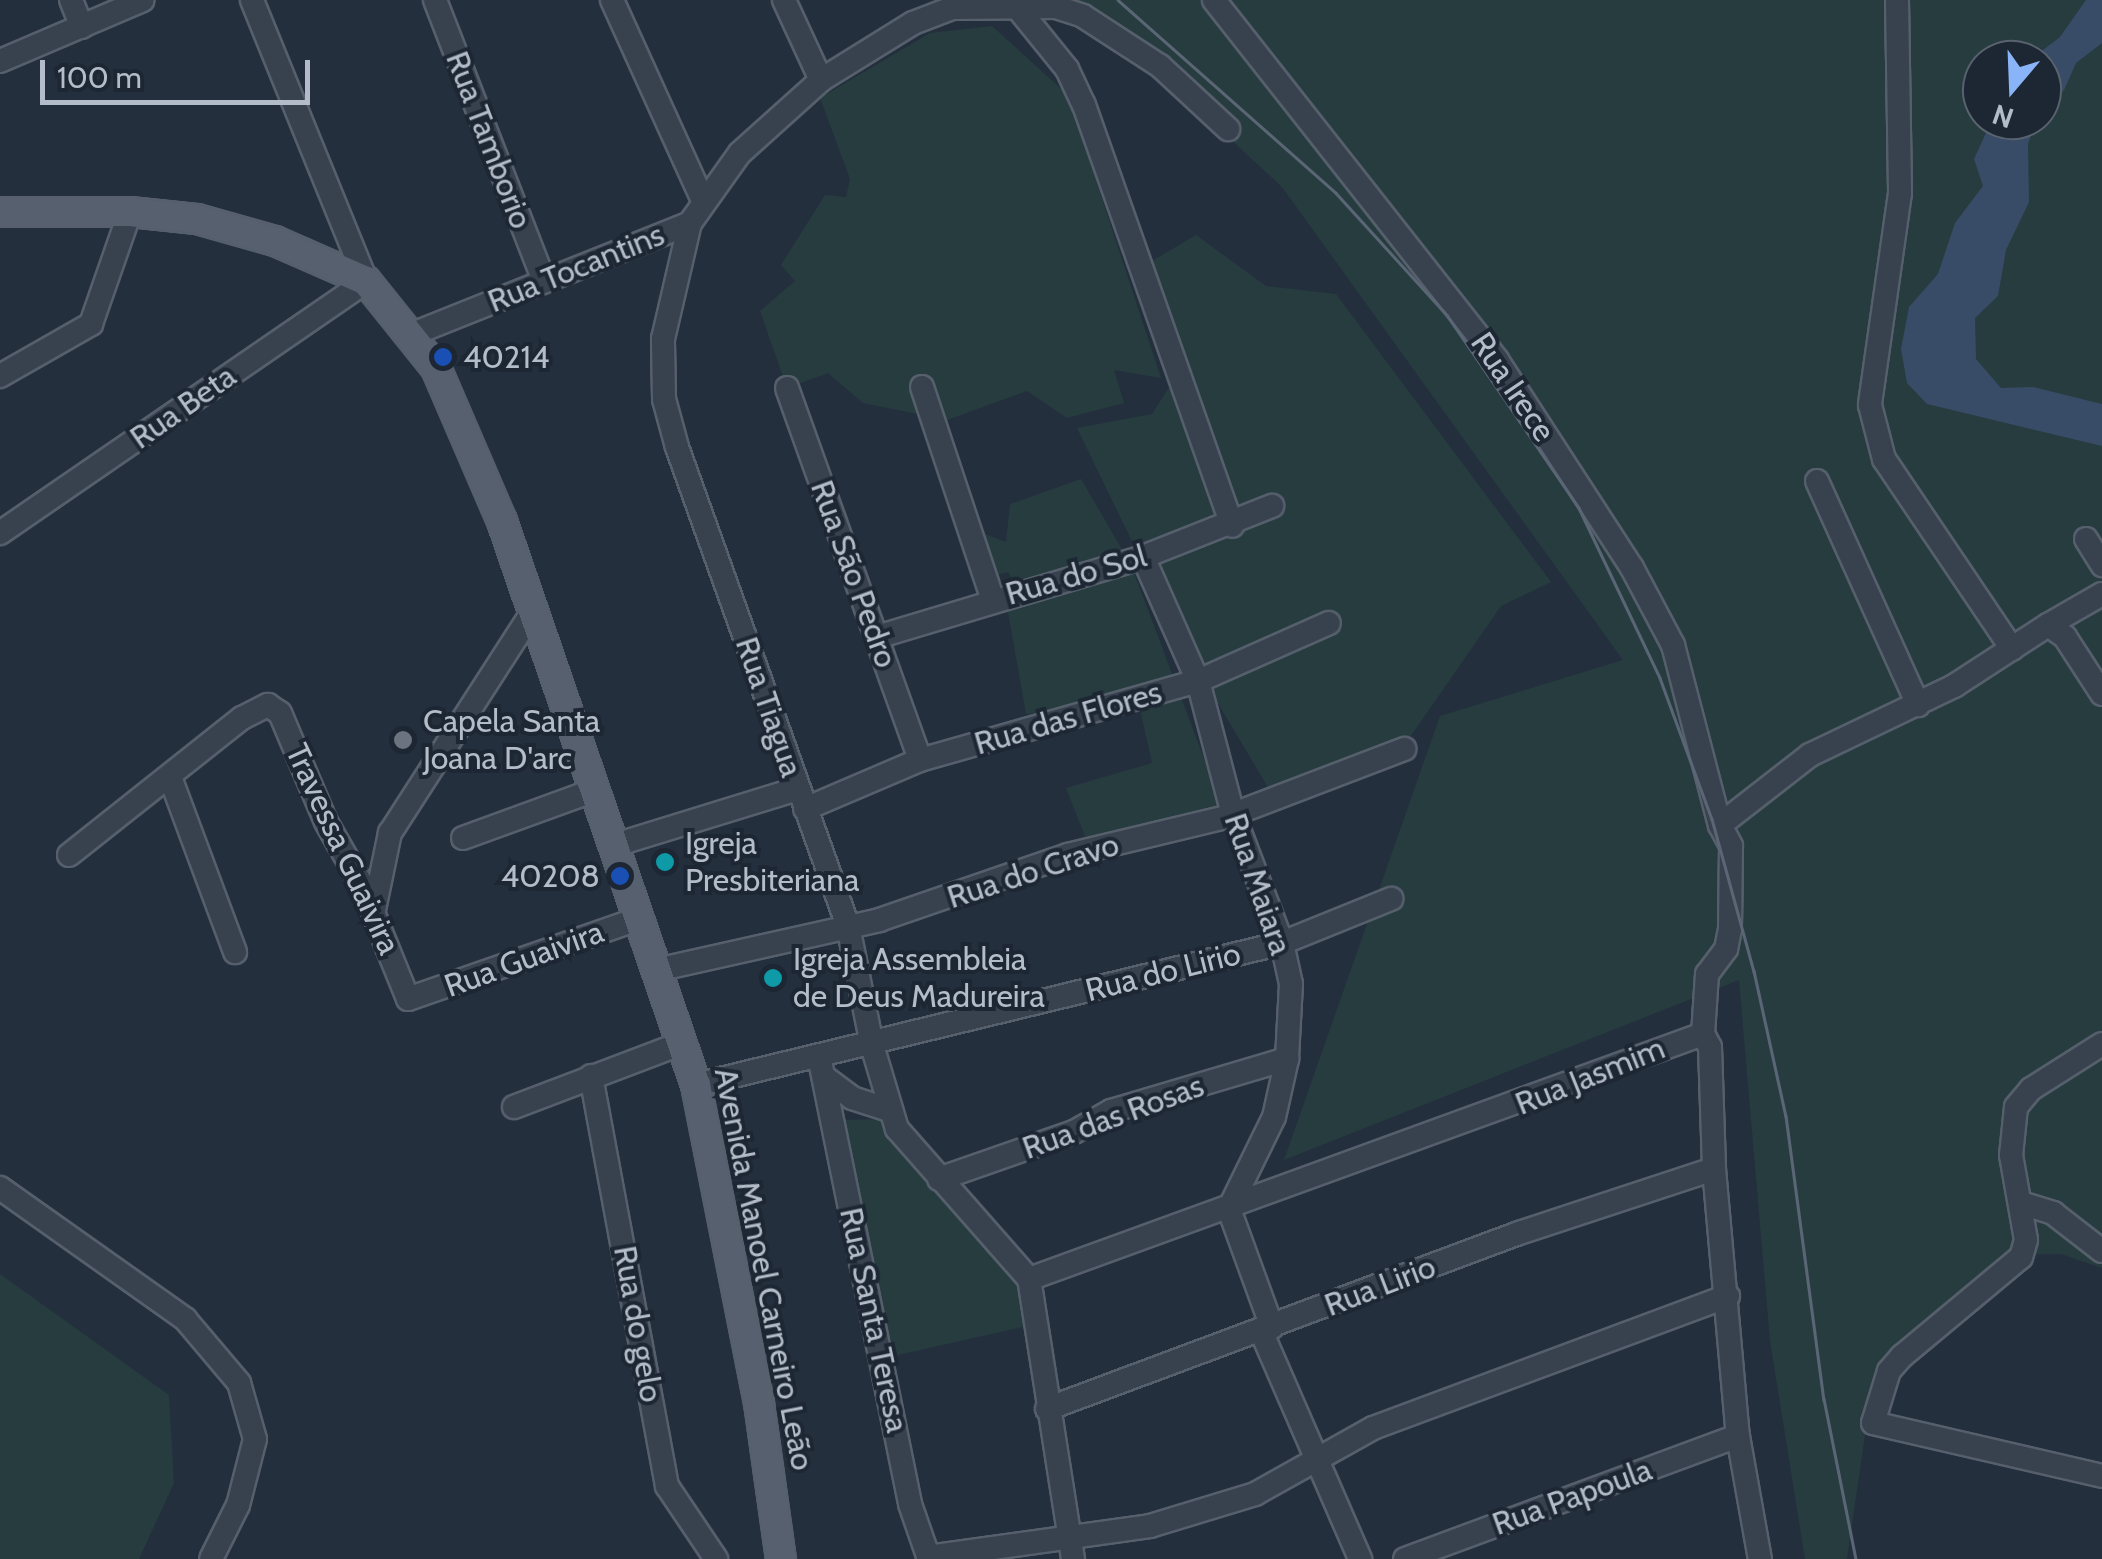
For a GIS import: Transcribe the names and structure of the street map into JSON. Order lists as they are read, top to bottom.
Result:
{
  "streets": {
    "main road": ["Avenida Manoel Carneiro Leão"],
    "street": [
      "Rua Tamborio",
      "Rua Tocantins",
      "Rua Irece",
      "Rua Beta",
      "Rua São Pedro",
      "Rua do Sol",
      "Rua Tiagua",
      "Rua das Flores",
      "Travessa Guaivira",
      "Rua do Cravo",
      "Rua Maiara",
      "Rua Guaivira",
      "Rua do Lirio",
      "Rua Jasmim",
      "Rua das Rosas",
      "Rua Lirio",
      "Rua Santa Teresa",
      "Rua do gelo",
      "Rua Papoula"
    ]
  },
  "crossings": [
    ["Rua Tamborio", "Rua Tocantins"],
    ["Rua Tocantins", "Rua Tiagua"],
    ["Rua Tocantins", "Avenida Manoel Carneiro Leão"],
    ["Rua Irece", "Rua Jasmim"],
    ["Rua Beta", "Avenida Manoel Carneiro Leão"],
    ["Rua São Pedro", "Rua do Sol"],
    ["Rua São Pedro", "Rua das Flores"],
    ["Rua do Sol", "Rua Maiara"],
    ["Rua Tiagua", "Rua das Flores"],
    ["Rua Tiagua", "Rua do Cravo"],
    ["Rua Tiagua", "Rua do Lirio"],
    ["Rua Tiagua", "Rua Jasmim"],
    ["Rua Tiagua", "Rua das Rosas"],
    ["Rua das Flores", "Rua Maiara"],
    ["Rua das Flores", "Avenida Manoel Carneiro Leão"],
    ["Travessa Guaivira", "Rua Guaivira"],
    ["Rua do Cravo", "Rua Maiara"],
    ["Rua do Cravo", "Avenida Manoel Carneiro Leão"],
    ["Rua Maiara", "Rua do Lirio"],
    ["Rua Maiara", "Rua Jasmim"],
    ["Rua Maiara", "Rua das Rosas"],
    ["Rua Guaivira", "Avenida Manoel Carneiro Leão"],
    ["Rua do Lirio", "Avenida Manoel Carneiro Leão"],
    ["Rua do Lirio", "Rua Santa Teresa"],
    ["Rua Jasmim", "Rua Lirio"],
    ["Rua Jasmim", "Rua Papoula"]
  ],
  "places": [
    "40214",
    "Capela Santa Joana D'arc",
    "Igreja Presbiteriana",
    "40208",
    "Igreja Assembleia de Deus Madureira"
  ],
  "scale_bar": "100 m",
  "north": "bottom"
}
